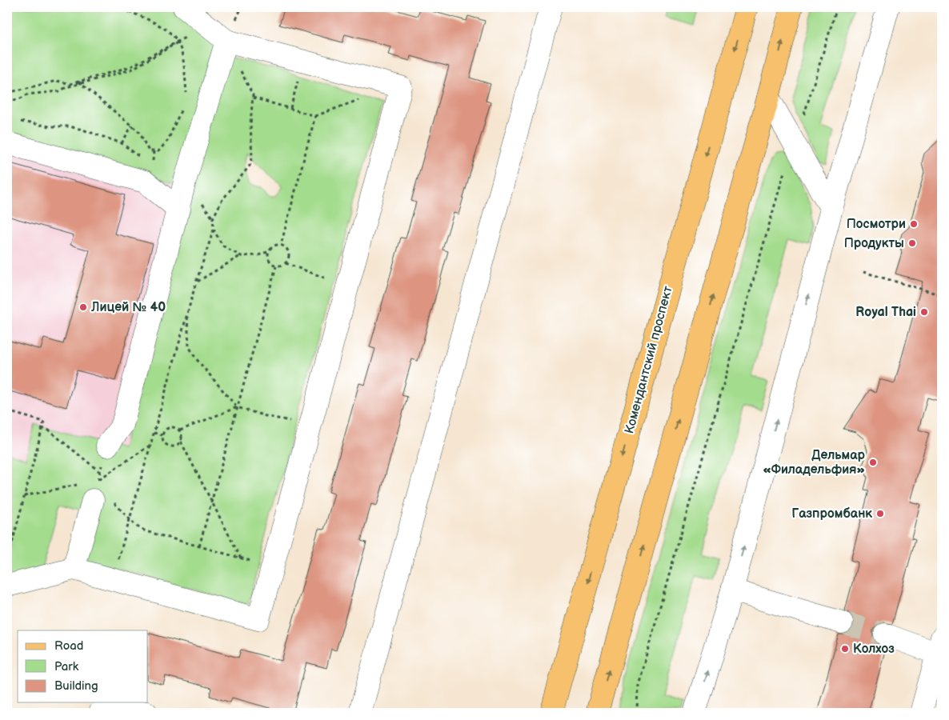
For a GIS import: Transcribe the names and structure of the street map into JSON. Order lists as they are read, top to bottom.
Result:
{
  "streets": {
    "main road": ["Комендантский проспект"]
  },
  "places": [
    "Посмотри",
    "Продукты",
    "Лицей № 40",
    "Royal Thai",
    "Дельмар «Филадельфия»",
    "Газпромбанк",
    "Колхоз"
  ],
  "legend": ["Road", "Park", "Building"]
}
